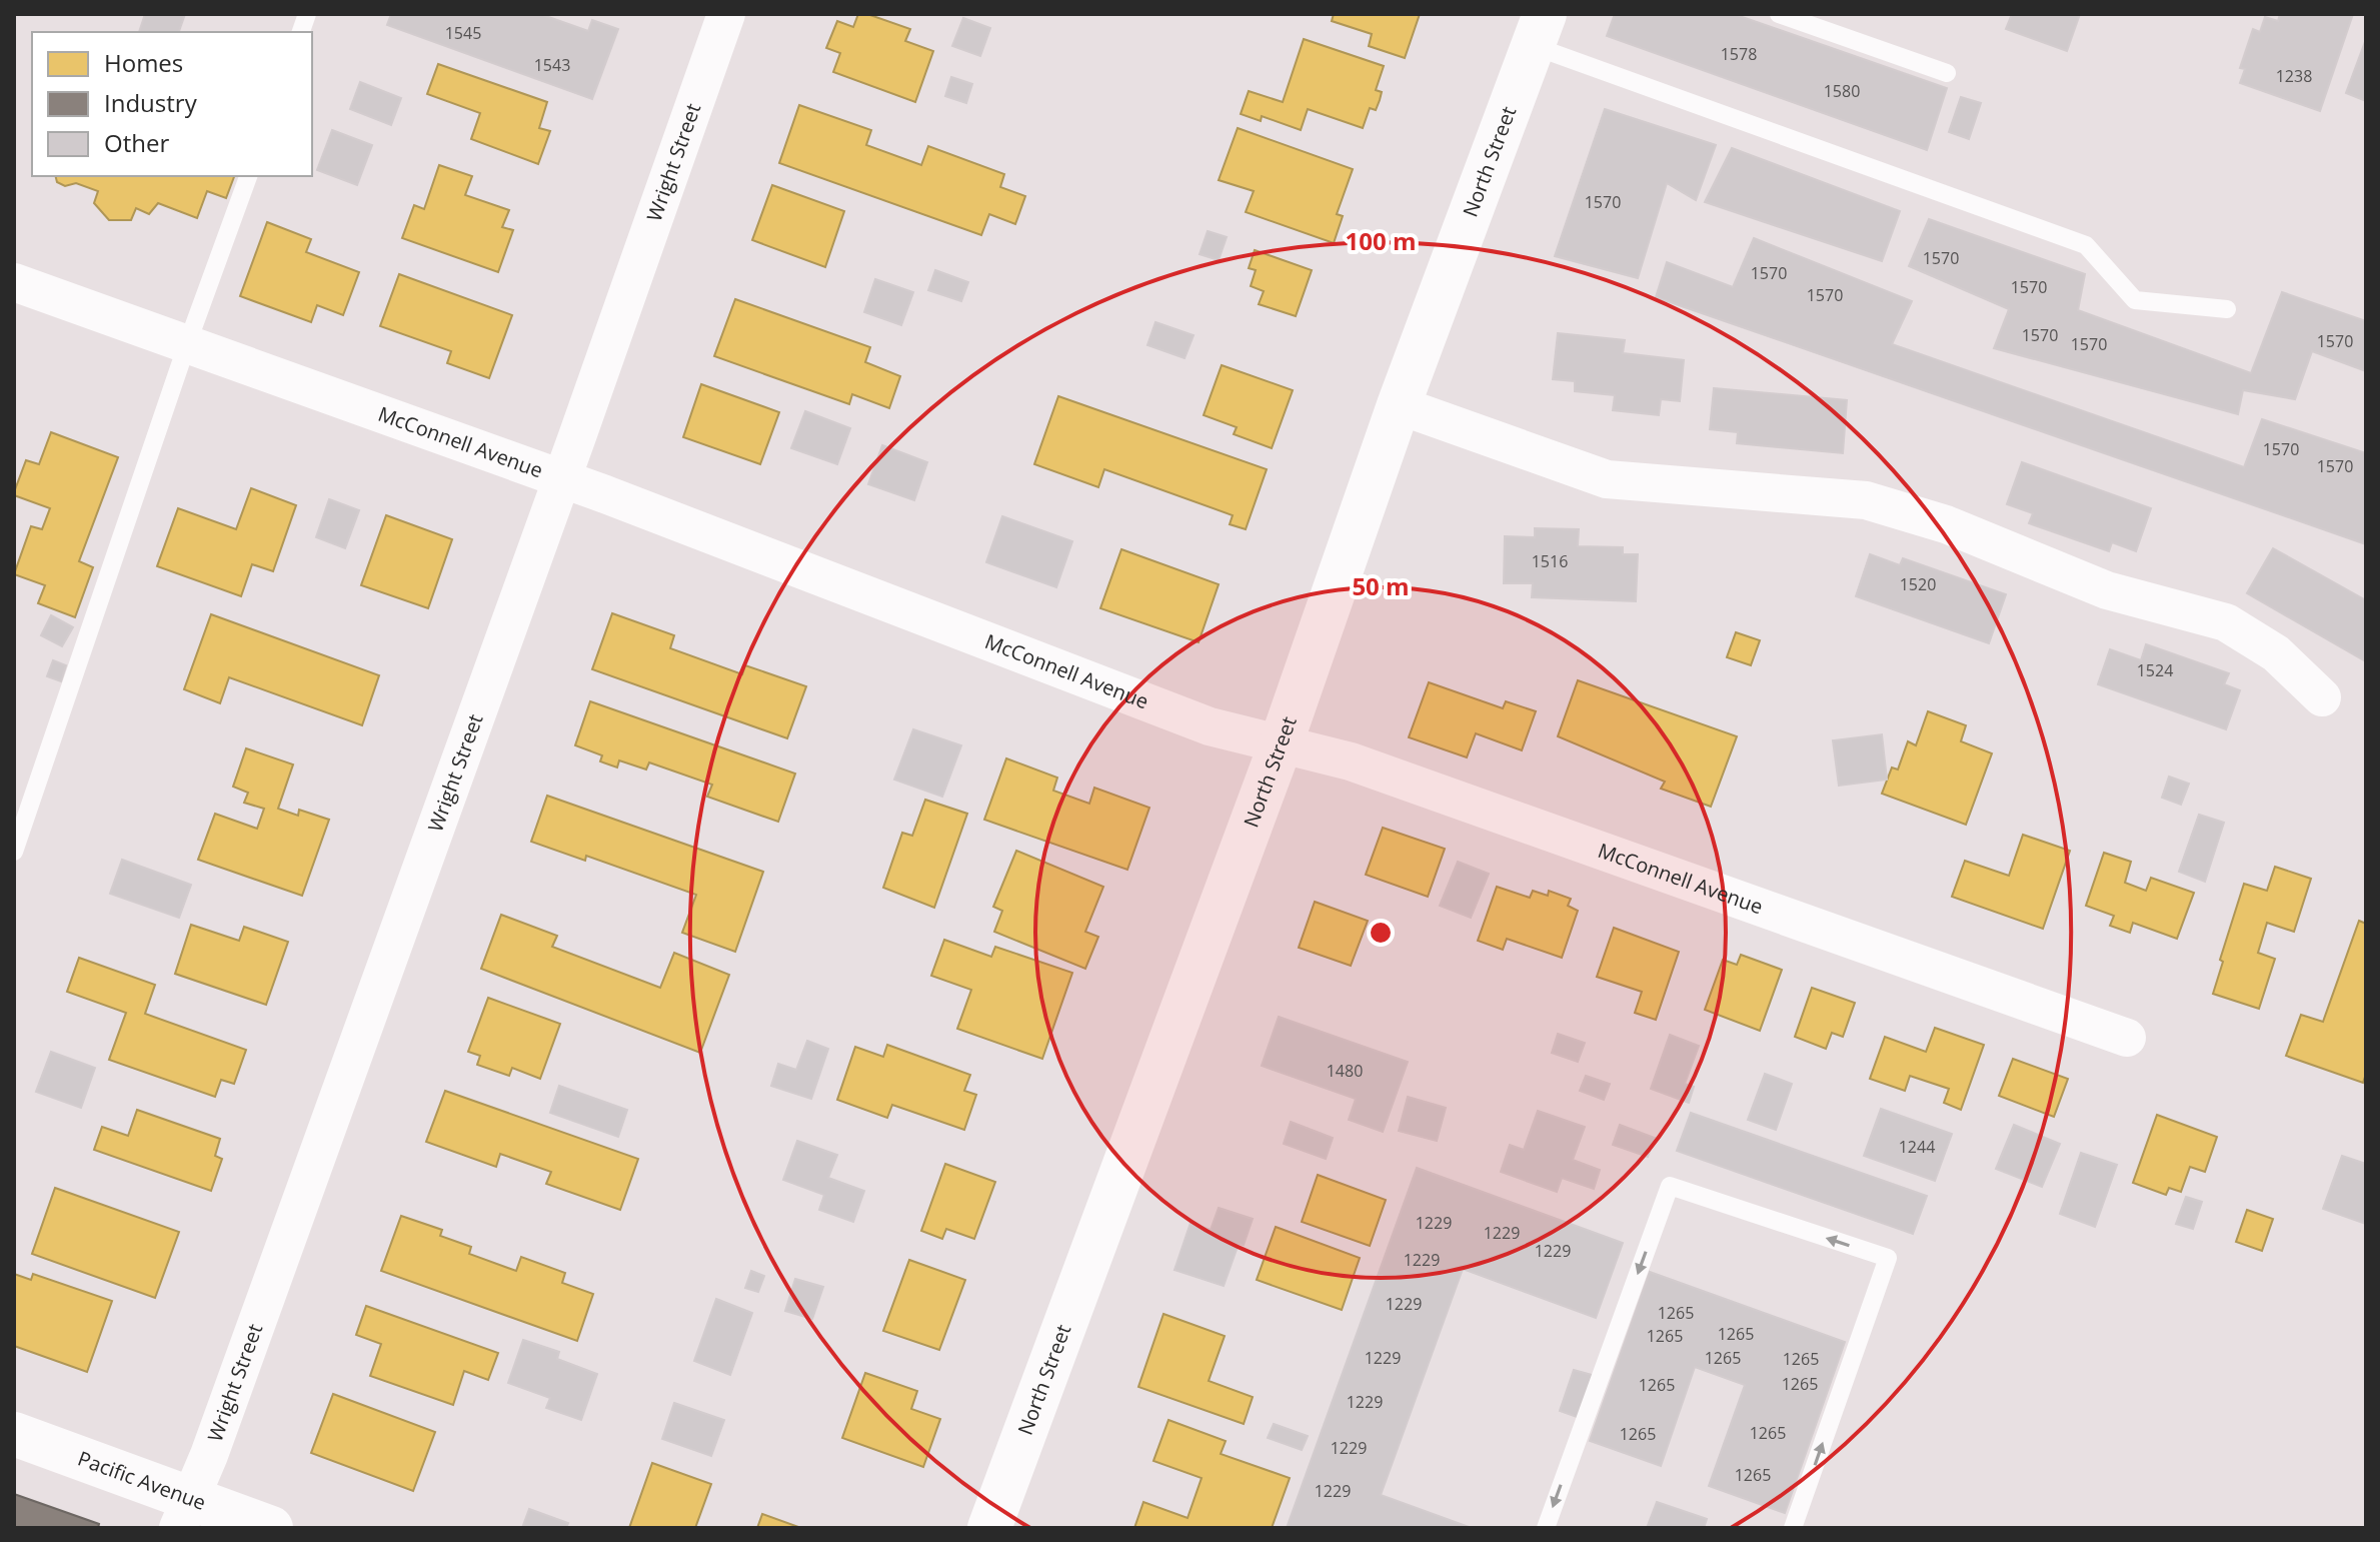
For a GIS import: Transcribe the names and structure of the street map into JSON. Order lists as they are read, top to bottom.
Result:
{
  "streets": {
    "main road": ["North Street", "Pacific Avenue"],
    "street": ["Wright Street", "McConnell Avenue"]
  },
  "crossings": [
    ["Wright Street", "McConnell Avenue"],
    ["Wright Street", "Pacific Avenue"],
    ["North Street", "McConnell Avenue"]
  ],
  "house_numbers": [
    "1545",
    "1578",
    "1543",
    "1238",
    "1580",
    "1570",
    "1570",
    "1570",
    "1570",
    "1570",
    "1570",
    "1570",
    "1570",
    "1570",
    "1570",
    "1516",
    "1520",
    "1524",
    "1480",
    "1244",
    "1229",
    "1229",
    "1229",
    "1229",
    "1229",
    "1265",
    "1265",
    "1265",
    "1229",
    "1265",
    "1265",
    "1265",
    "1265",
    "1229",
    "1265",
    "1265",
    "1229",
    "1265",
    "1229"
  ],
  "legend": ["Homes", "Industry", "Other"],
  "rings": ["100 m", "50 m"]
}
